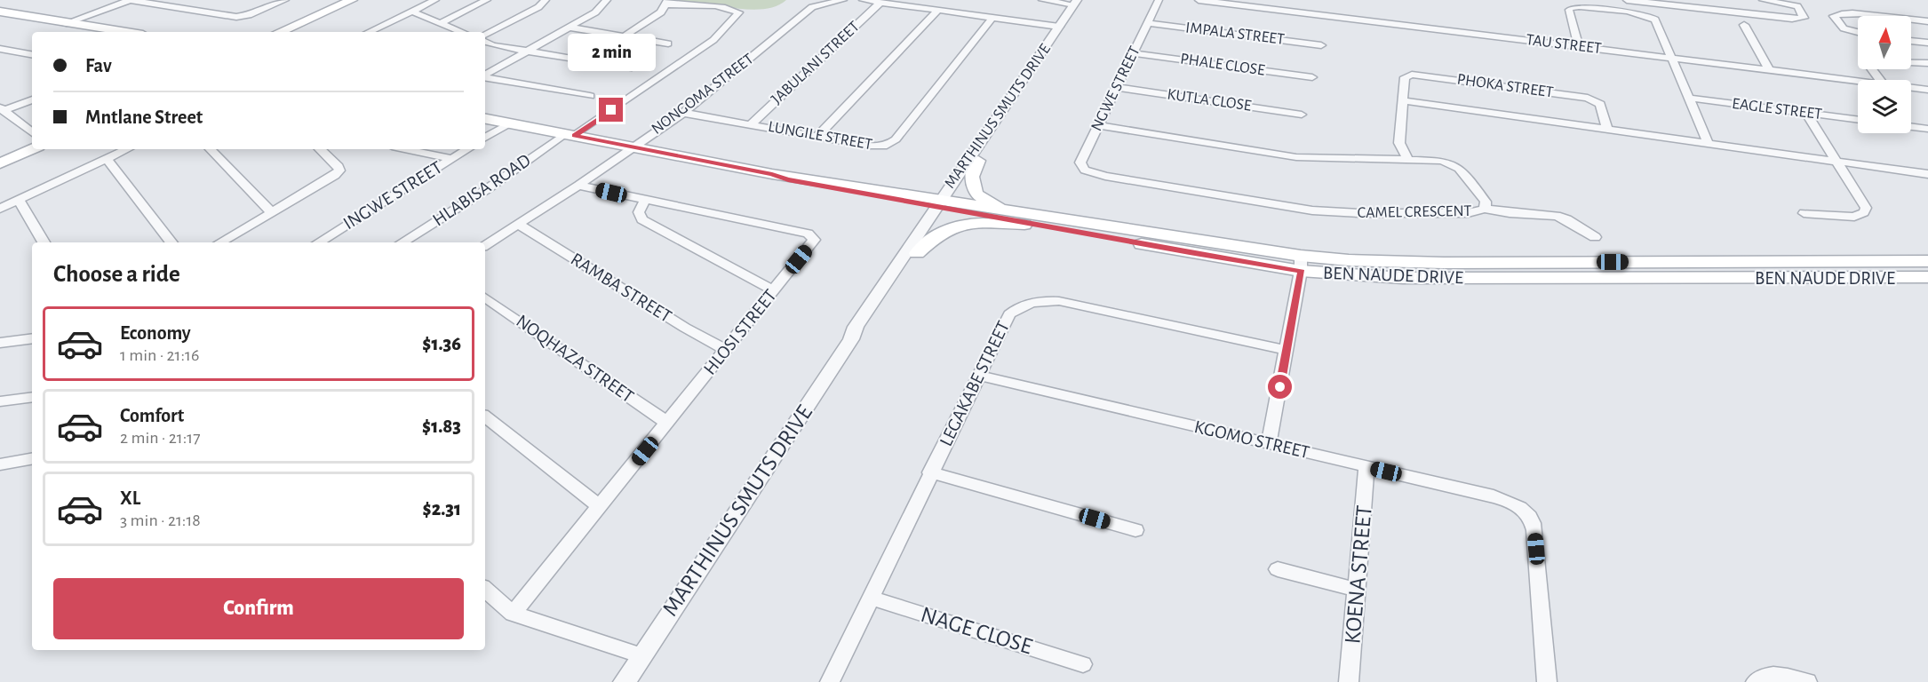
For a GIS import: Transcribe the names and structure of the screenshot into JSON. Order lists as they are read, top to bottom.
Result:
{
  "streets": {
    "main road": ["BEN NAUDE DRIVE"],
    "street": [
      "IMPALA STREET",
      "TAU STREET",
      "JABULANI STREET",
      "PHALE CLOSE",
      "PHOKA STREET",
      "NGWE STREET",
      "NONGOMA STREET",
      "KUTLA CLOSE",
      "EAGLE STREET",
      "MARTHINUS SMUTS DRIVE",
      "LUNGILE STREET",
      "HLABISA ROAD",
      "INGWE STREET",
      "CAMEL CRESCENT",
      "RAMBA STREET",
      "HLOSI STREET",
      "NOQHAZA STREET",
      "LEGAKABE STREET",
      "KGOMO STREET",
      "KOENA STREET",
      "NAGE CLOSE"
    ]
  },
  "crossings": [
    ["IMPALA STREET", "NGWE STREET"],
    ["JABULANI STREET", "LUNGILE STREET"],
    ["PHALE CLOSE", "NGWE STREET"],
    ["NGWE STREET", "KUTLA CLOSE"],
    ["NGWE STREET", "CAMEL CRESCENT"],
    ["NONGOMA STREET", "LUNGILE STREET"],
    ["NONGOMA STREET", "BEN NAUDE DRIVE"],
    ["NONGOMA STREET", "RAMBA STREET"],
    ["NONGOMA STREET", "HLOSI STREET"],
    ["MARTHINUS SMUTS DRIVE", "BEN NAUDE DRIVE"],
    ["HLABISA ROAD", "BEN NAUDE DRIVE"],
    ["RAMBA STREET", "HLOSI STREET"],
    ["HLOSI STREET", "NOQHAZA STREET"],
    ["LEGAKABE STREET", "KGOMO STREET"],
    ["LEGAKABE STREET", "NAGE CLOSE"],
    ["KGOMO STREET", "KOENA STREET"]
  ],
  "north": "top",
  "page": {
    "banner": ["Fav", "Mntlane Street"],
    "bubble": "2 min",
    "heading": "Choose a ride",
    "list": [
      {
        "name": "Economy",
        "note": "1 min · 21:16",
        "value": "$1.36"
      },
      {
        "name": "Comfort",
        "note": "2 min · 21:17",
        "value": "$1.83"
      },
      {
        "name": "XL",
        "note": "3 min · 21:18",
        "value": "$2.31"
      }
    ],
    "buttons": "Confirm"
  }
}
